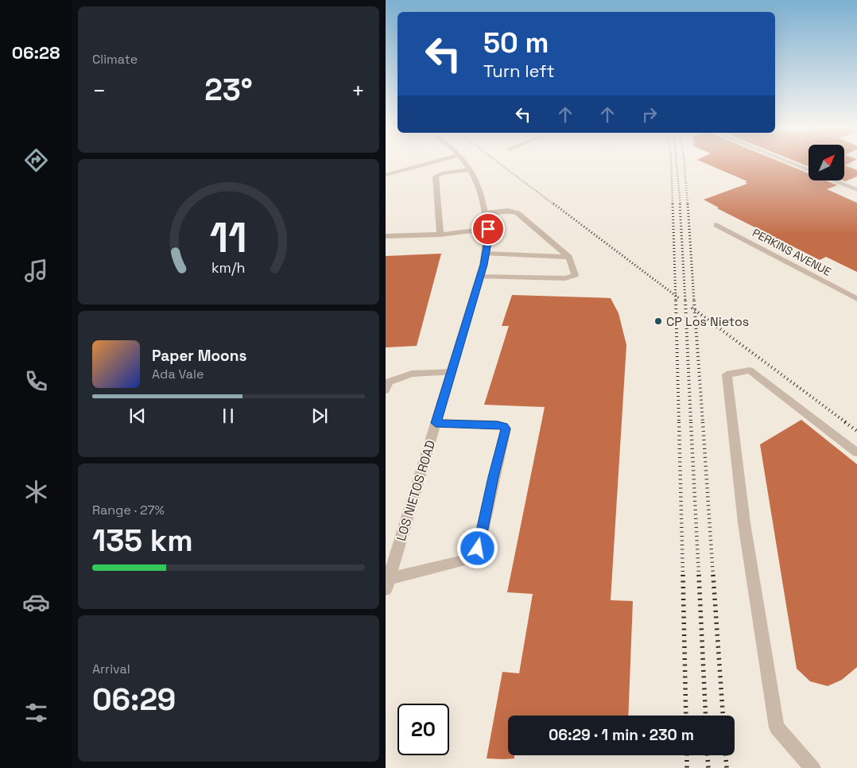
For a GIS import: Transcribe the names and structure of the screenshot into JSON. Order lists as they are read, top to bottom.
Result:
{
  "streets": {
    "street": ["PERKINS AVENUE", "LOS NIETOS ROAD"]
  },
  "places": ["CP Los Nietos"],
  "north": "top right",
  "page": {
    "tabs": "06:28",
    "tile": [
      "Climate",
      ["Range · 27%", "135 km"],
      ["Arrival", "06:29"]
    ],
    "turn": ["50 m", "Turn left"],
    "heat": ["−", "23°", "+"],
    "song": ["Paper Moons", "Ada Vale"],
    "limit": "20",
    "trip": "06:29 · 1 min · 230 m",
    "gauge": ["11", "km/h"]
  }
}
